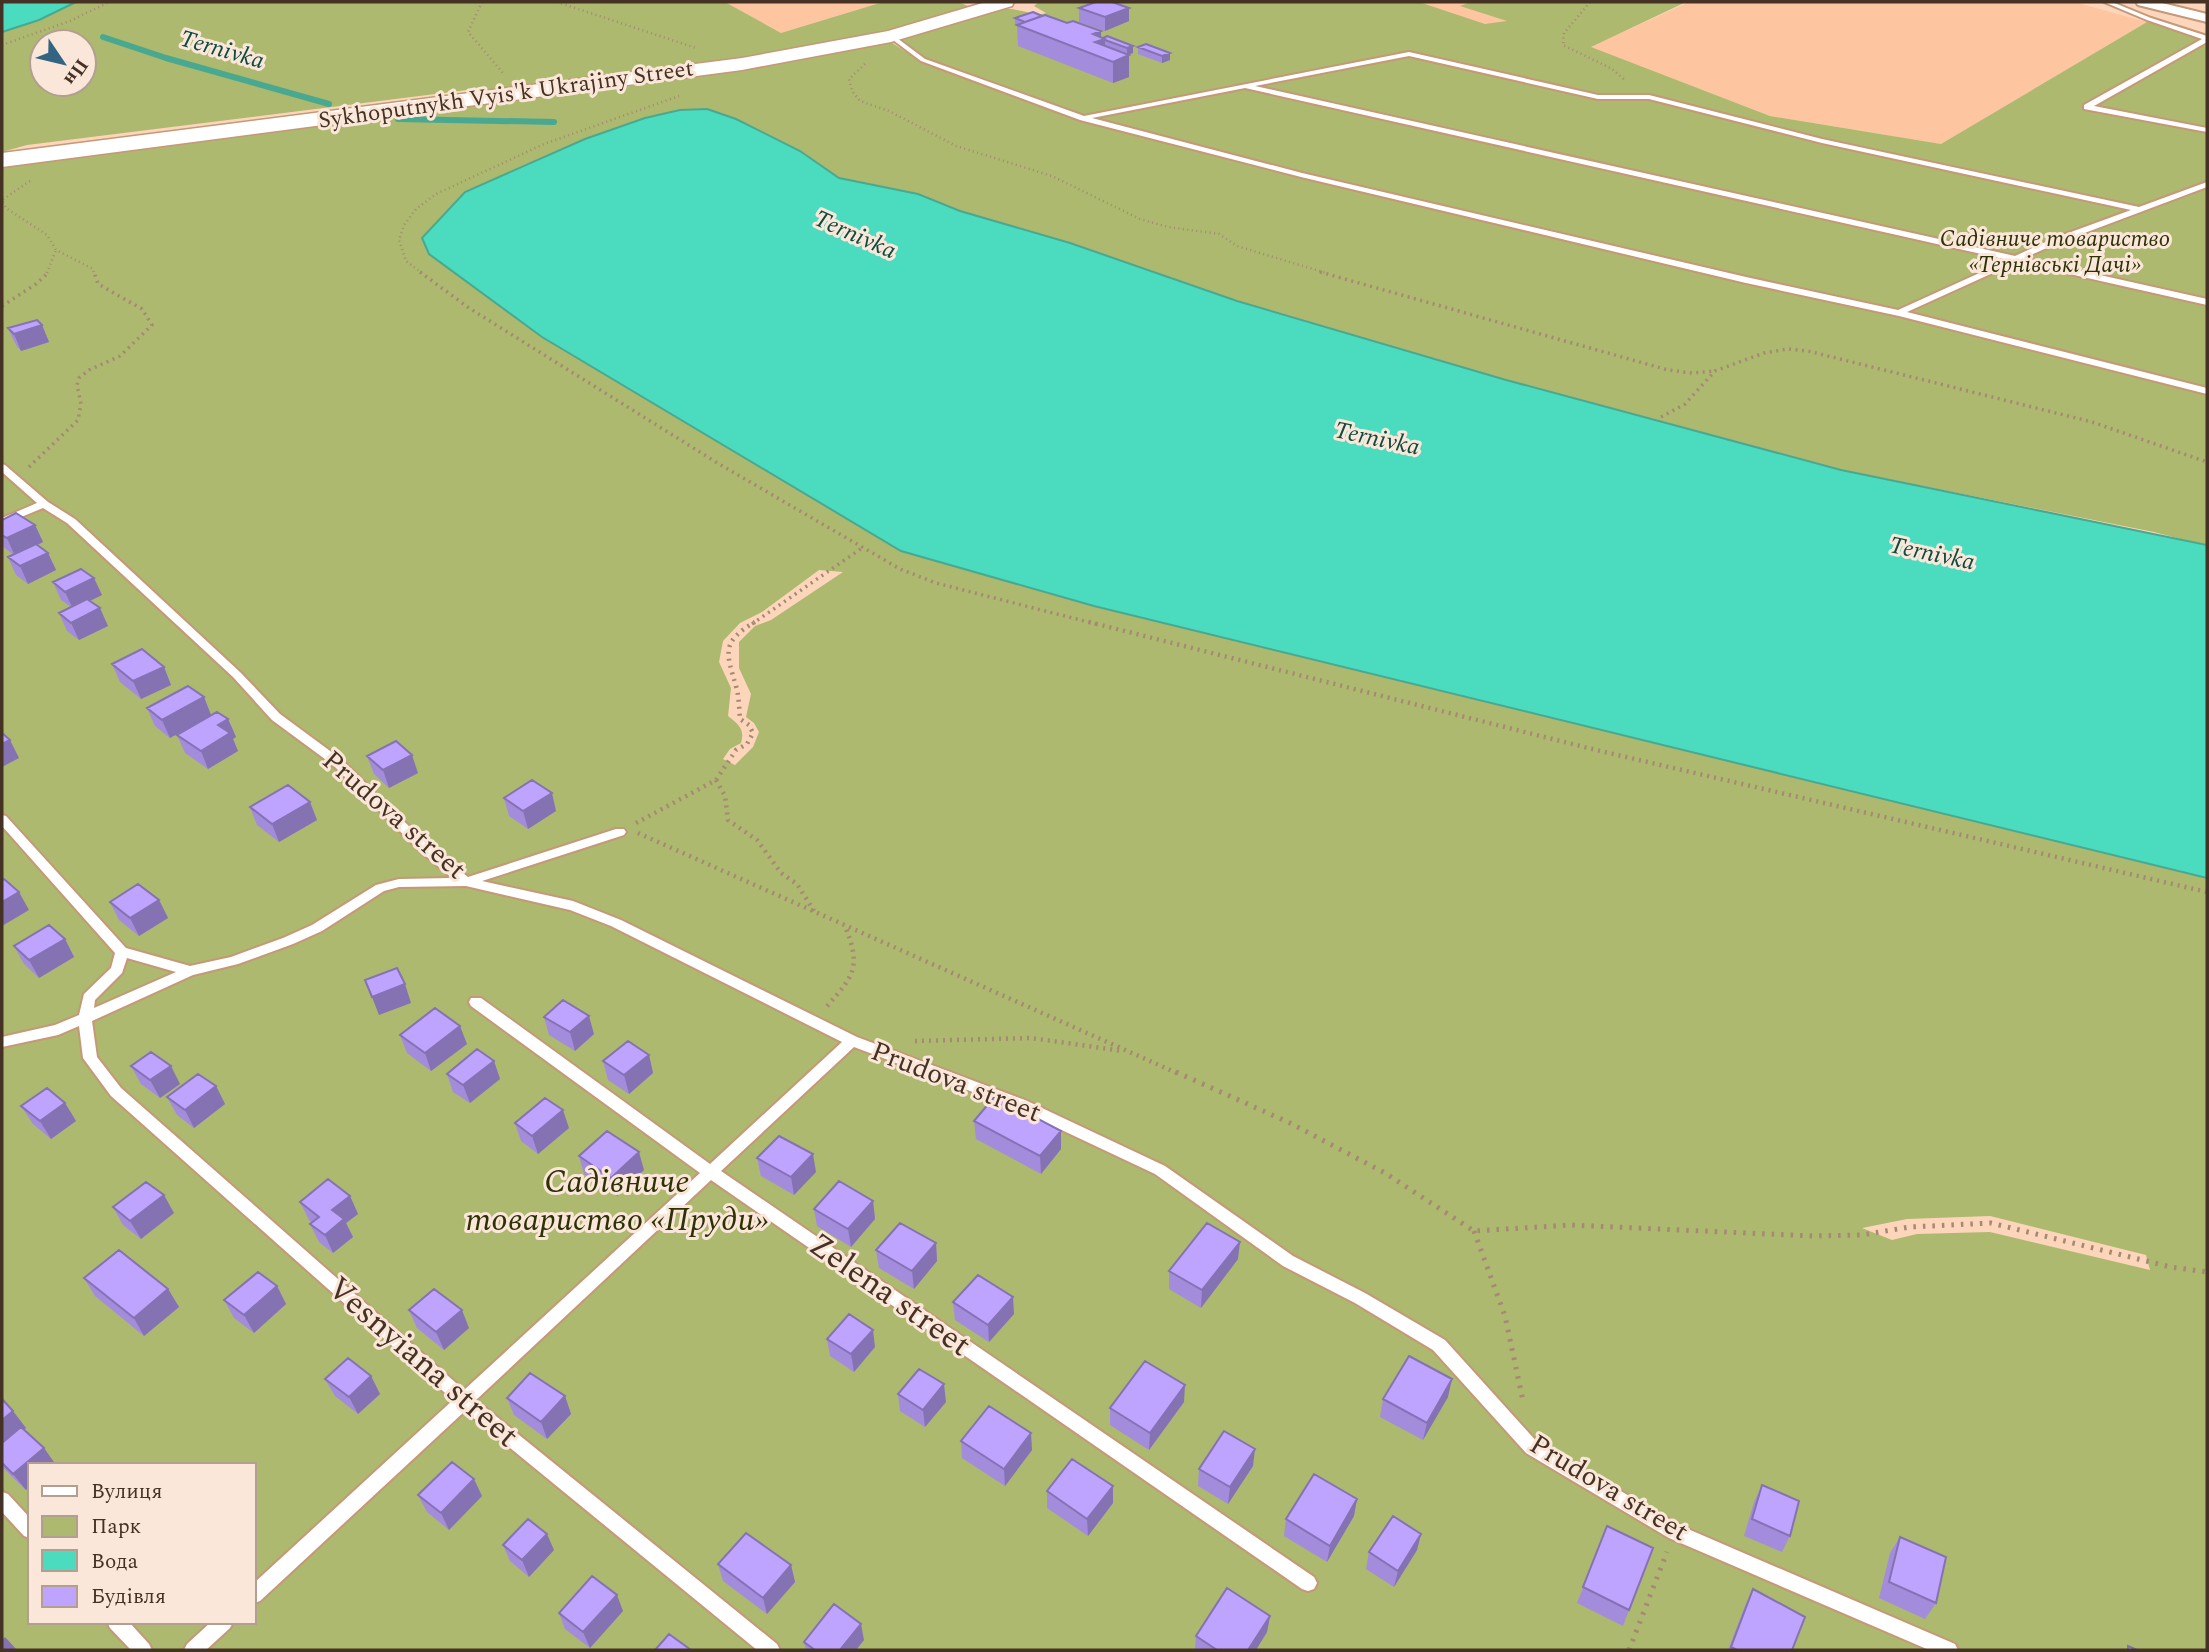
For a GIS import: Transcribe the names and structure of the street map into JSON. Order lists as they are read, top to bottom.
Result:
{
  "streets": {
    "street": ["Sykhoputnykh Vyis'k Ukrajiny Street"],
    "lane": ["Prudova street", "Zelena street", "Vesnyiana street"]
  },
  "water": ["Ternivka"],
  "parks": ["Садівниче товариство «Тернівські Дачі»", "Садівниче товариство «Пруди»"],
  "legend": [
    "Вулиця",
    "Парк",
    "Вода",
    "Будівля"
  ],
  "north": "bottom right"
}
